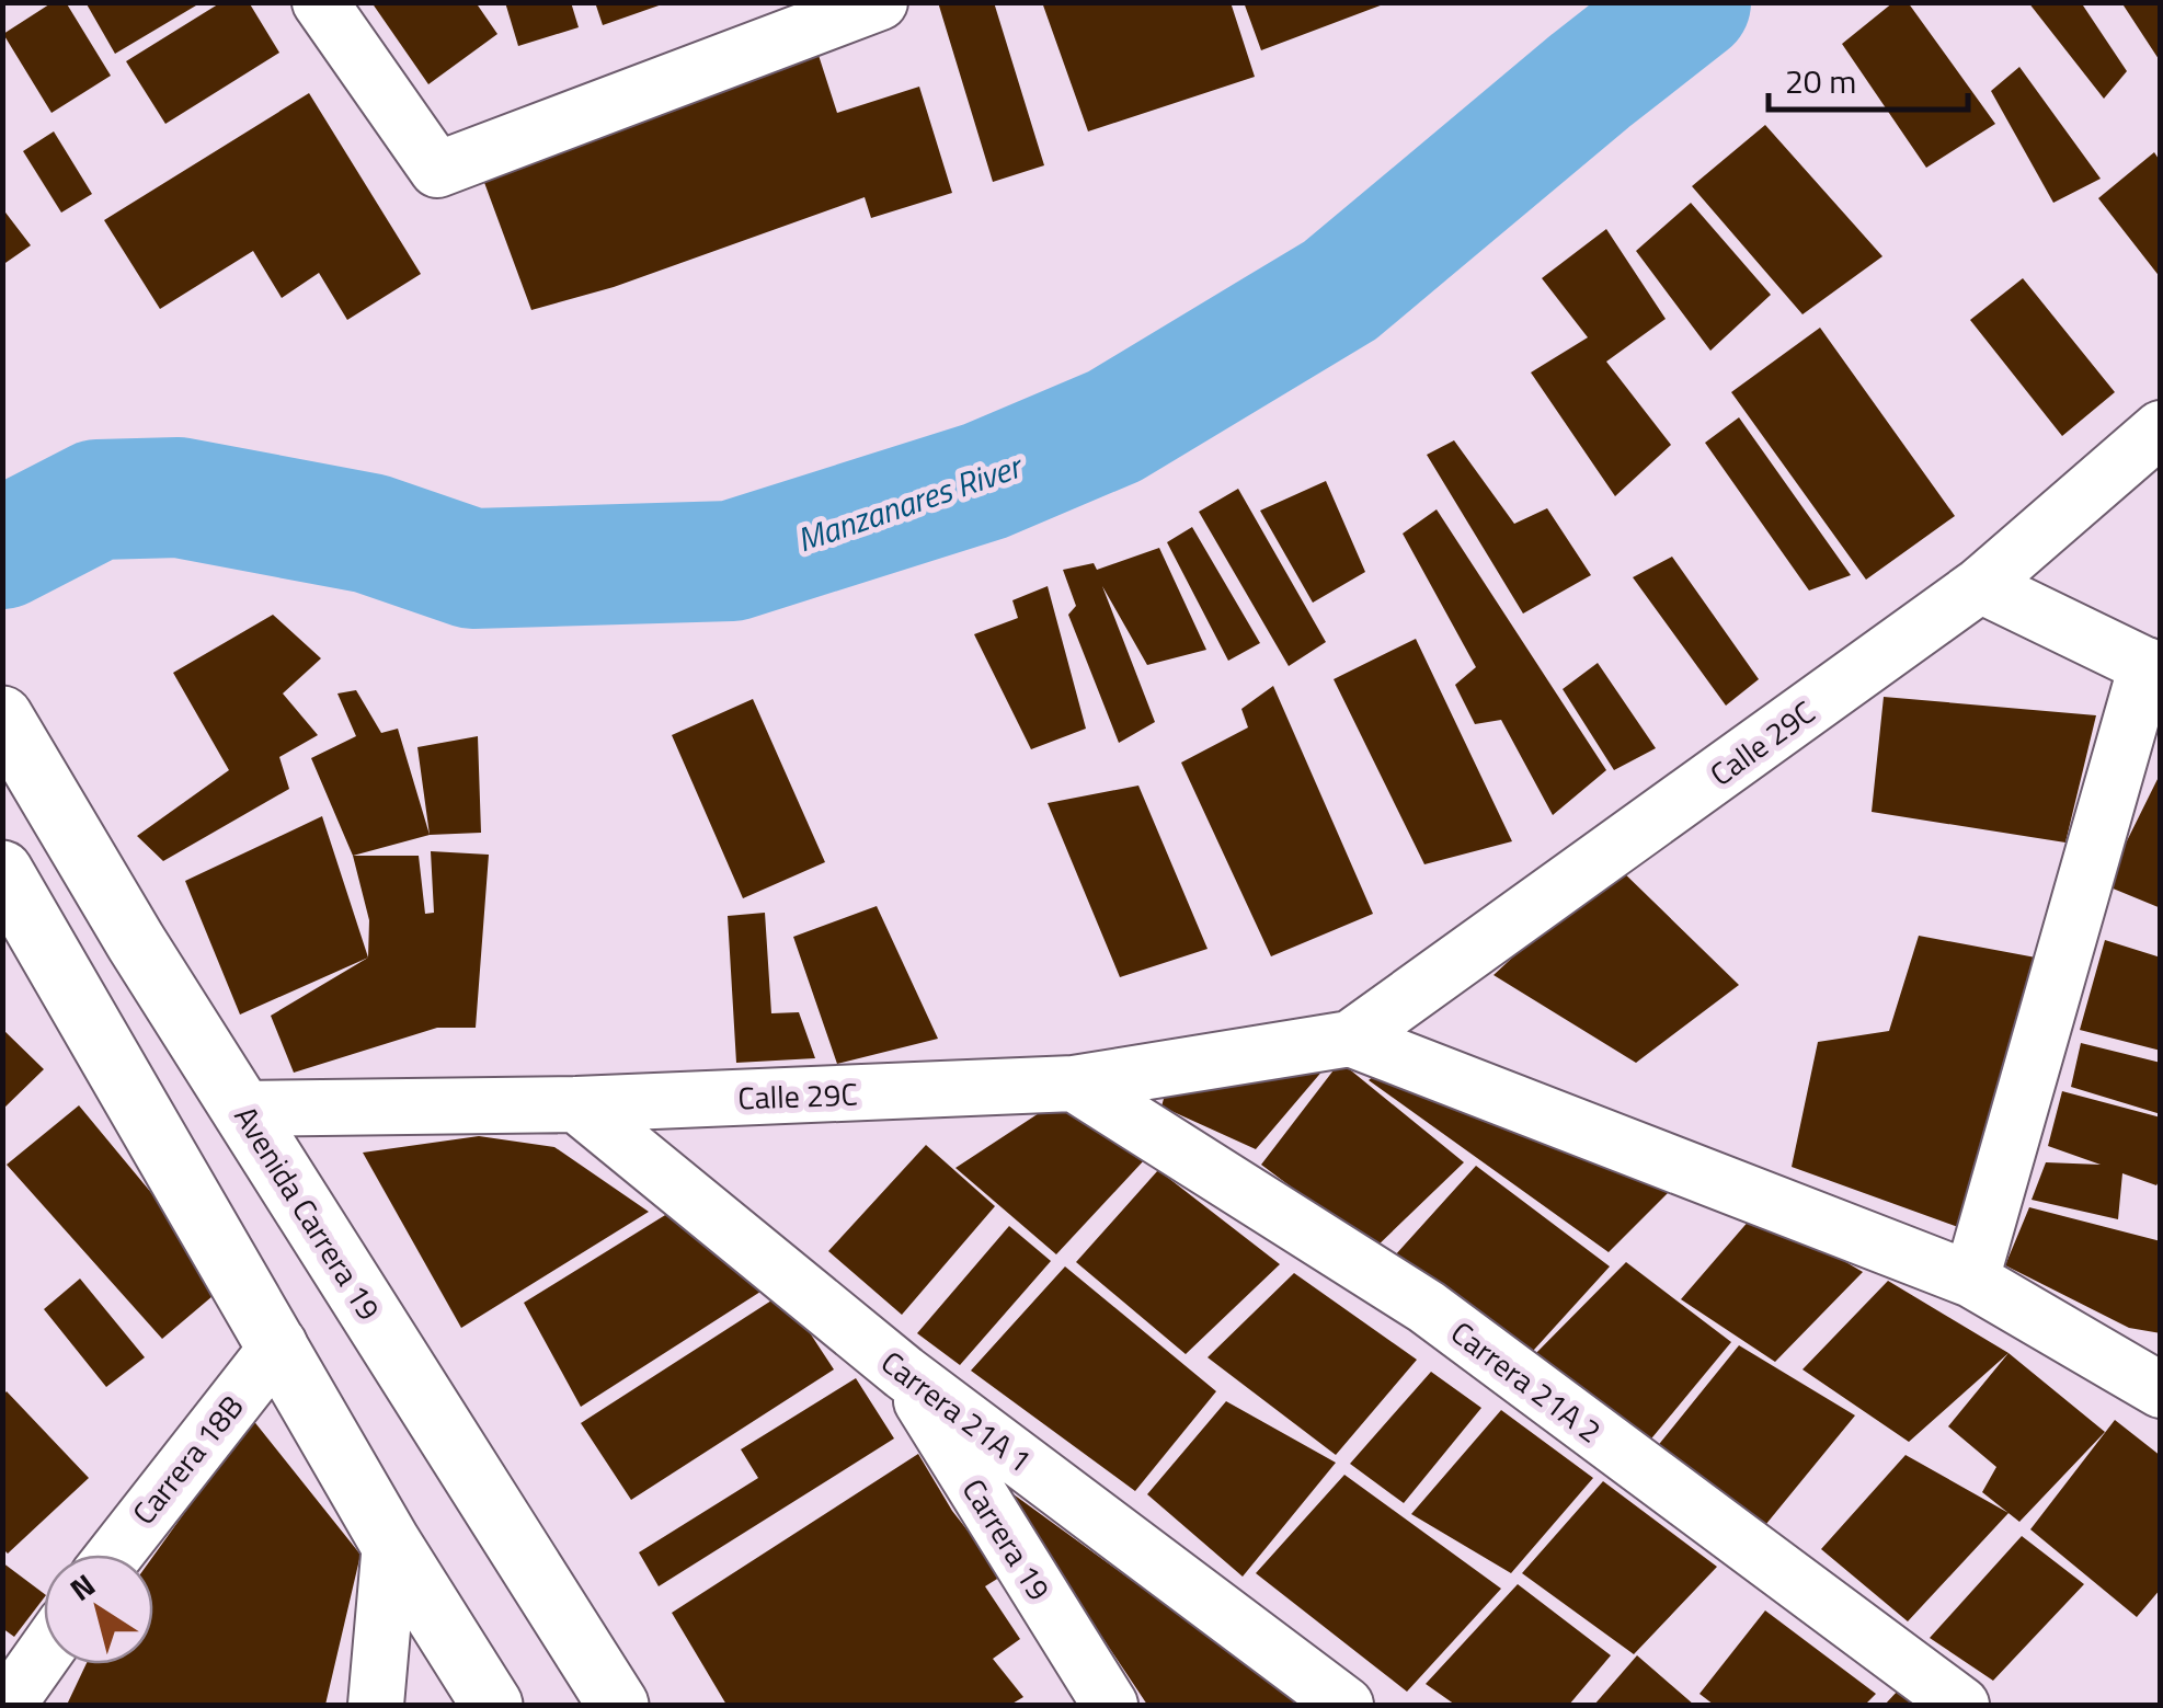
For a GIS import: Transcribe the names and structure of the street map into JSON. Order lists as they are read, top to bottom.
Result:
{
  "streets": {
    "main road": ["Avenida Carrera 19"],
    "street": [
      "Calle 29C",
      "Carrera 21A 2",
      "Carrera 21A 1",
      "Carrera 18B",
      "Carrera 19"
    ]
  },
  "crossings": [
    ["Calle 29C", "Avenida Carrera 19"],
    ["Calle 29C", "Carrera 21A 2"],
    ["Calle 29C", "Carrera 21A 1"],
    ["Carrera 21A 1", "Carrera 19"]
  ],
  "water": ["Manzanares River"],
  "scale_bar": "20 m",
  "north": "top left"
}
